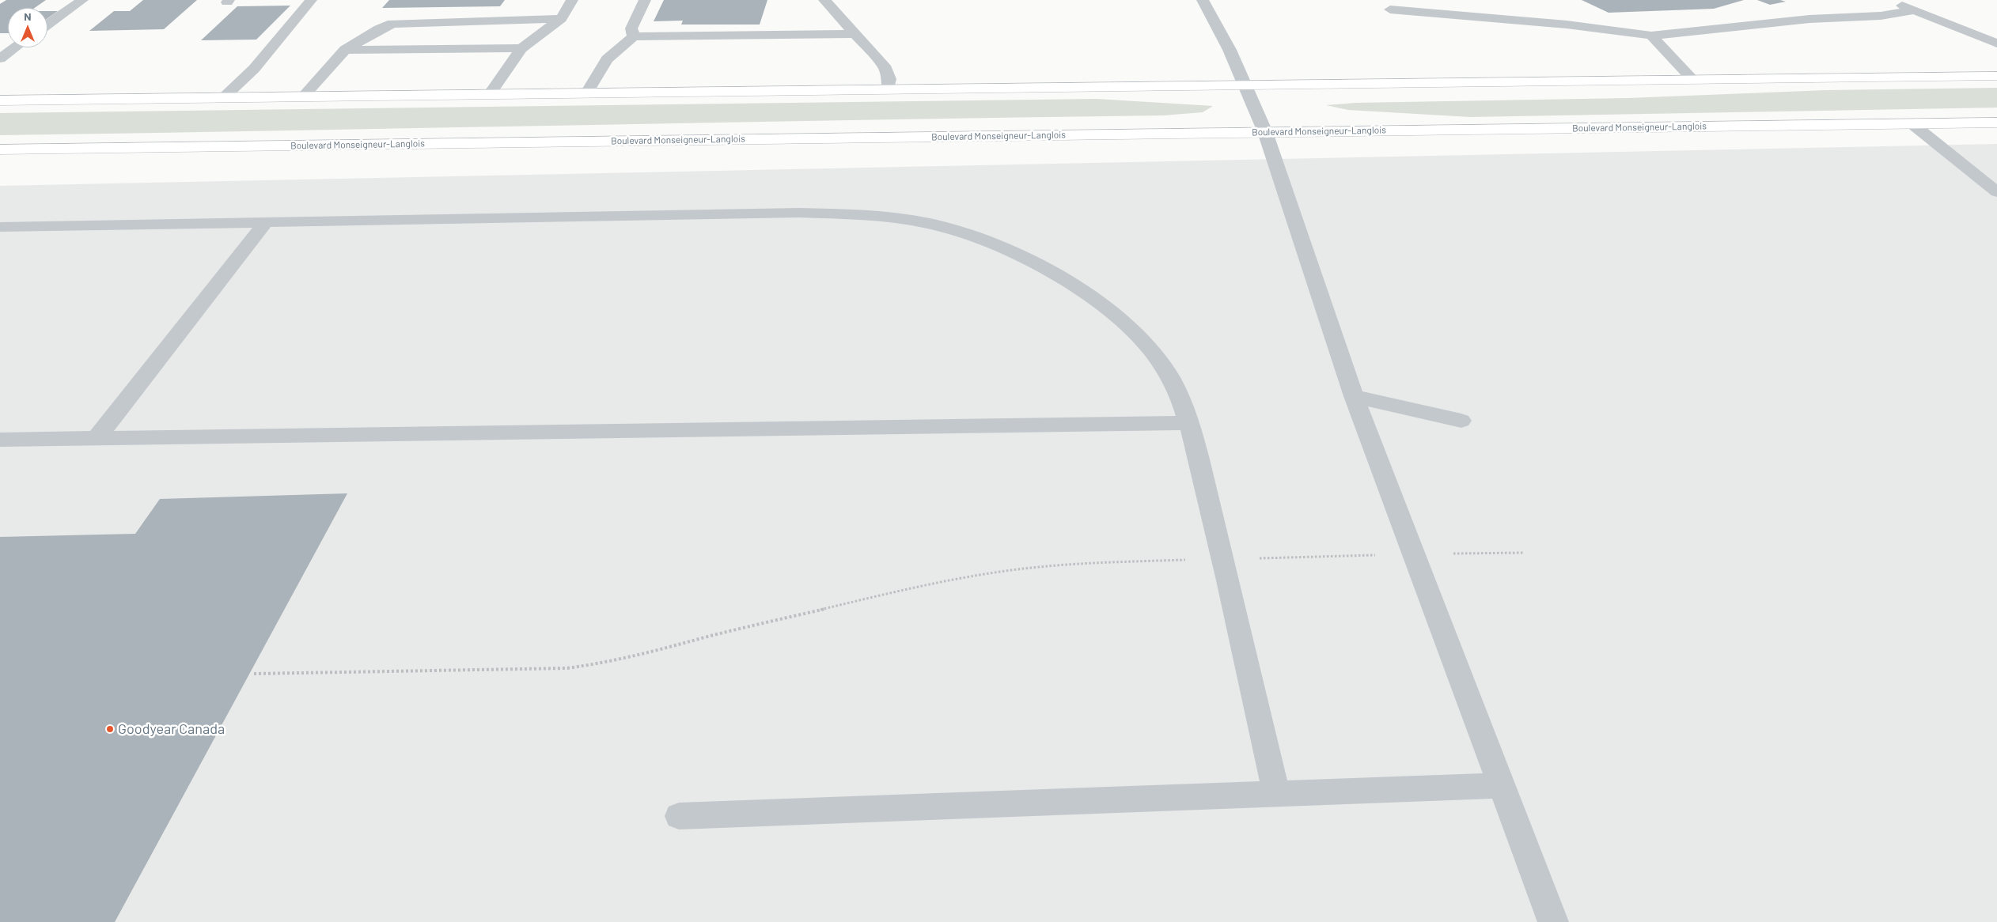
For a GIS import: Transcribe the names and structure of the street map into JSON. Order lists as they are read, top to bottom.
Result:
{
  "streets": {
    "highway": ["Boulevard Monseigneur-Langlois"]
  },
  "places": ["Goodyear Canada"],
  "north": "top"
}
